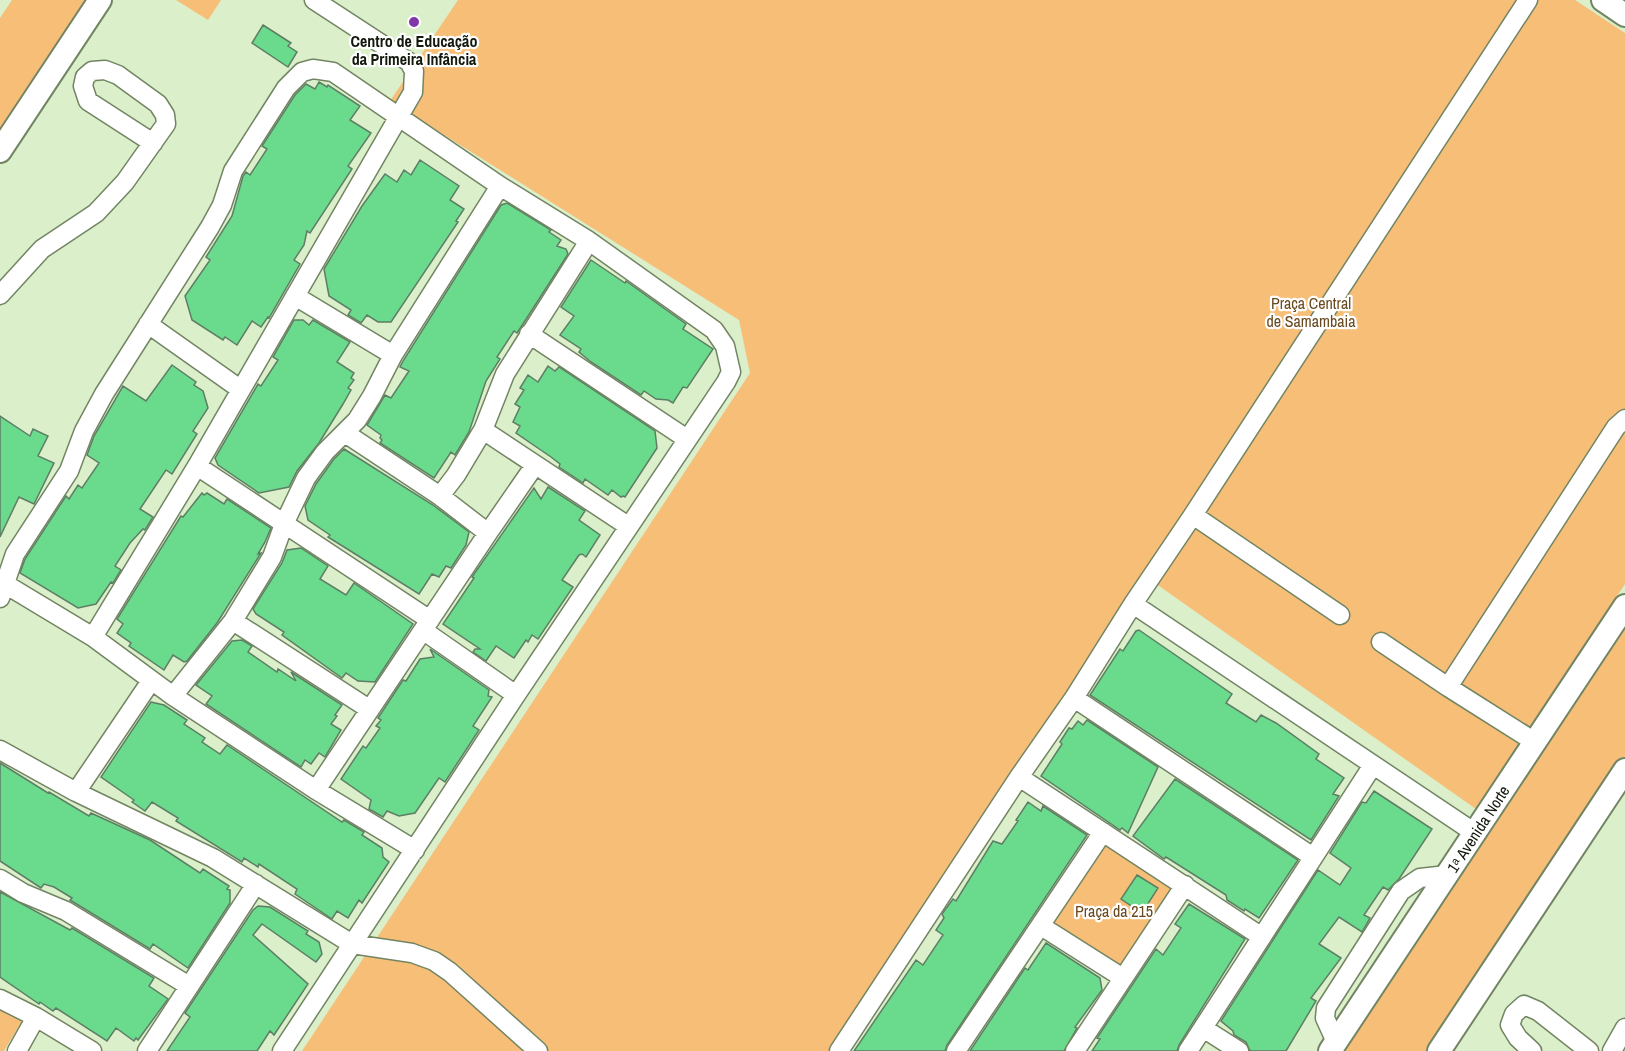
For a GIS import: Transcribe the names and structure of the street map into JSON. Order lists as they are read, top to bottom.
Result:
{
  "streets": {
    "main road": ["1ᵃ Avenida Norte"]
  },
  "parks": ["Praça Central de Samambaia", "Praça da 215"],
  "places": ["Centro de Educação da Primeira Infância"]
}
